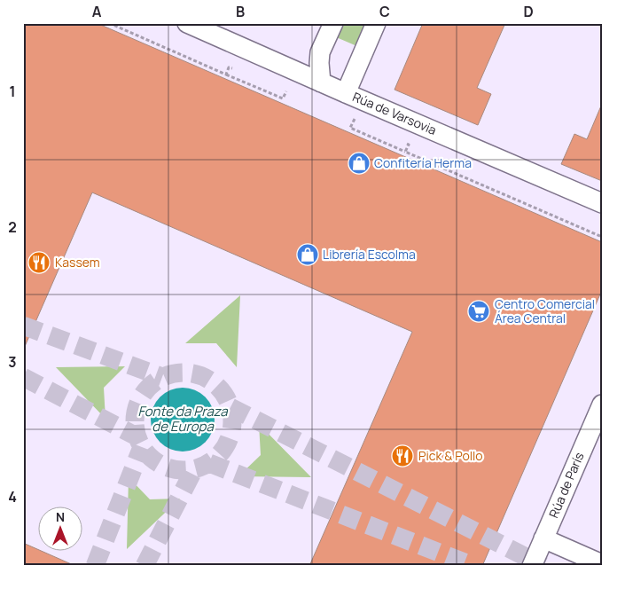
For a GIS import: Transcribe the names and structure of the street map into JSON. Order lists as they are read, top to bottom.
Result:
{
  "streets": {
    "street": ["Rúa de Varsovia", "Rúa de París"]
  },
  "water": ["Fonte da Praza de Europa"],
  "places": {
    "shop": ["Confitería Herma", "Librería Escolma"],
    "restaurant": ["Kassem", "Pick & Pollo"],
    "supermarket": ["Centro Comercial Área Central"]
  },
  "north": "top",
  "grid": {
    "columns": [
      "A",
      "B",
      "C",
      "D"
    ],
    "rows": [
      "1",
      "2",
      "3",
      "4"
    ]
  }
}
